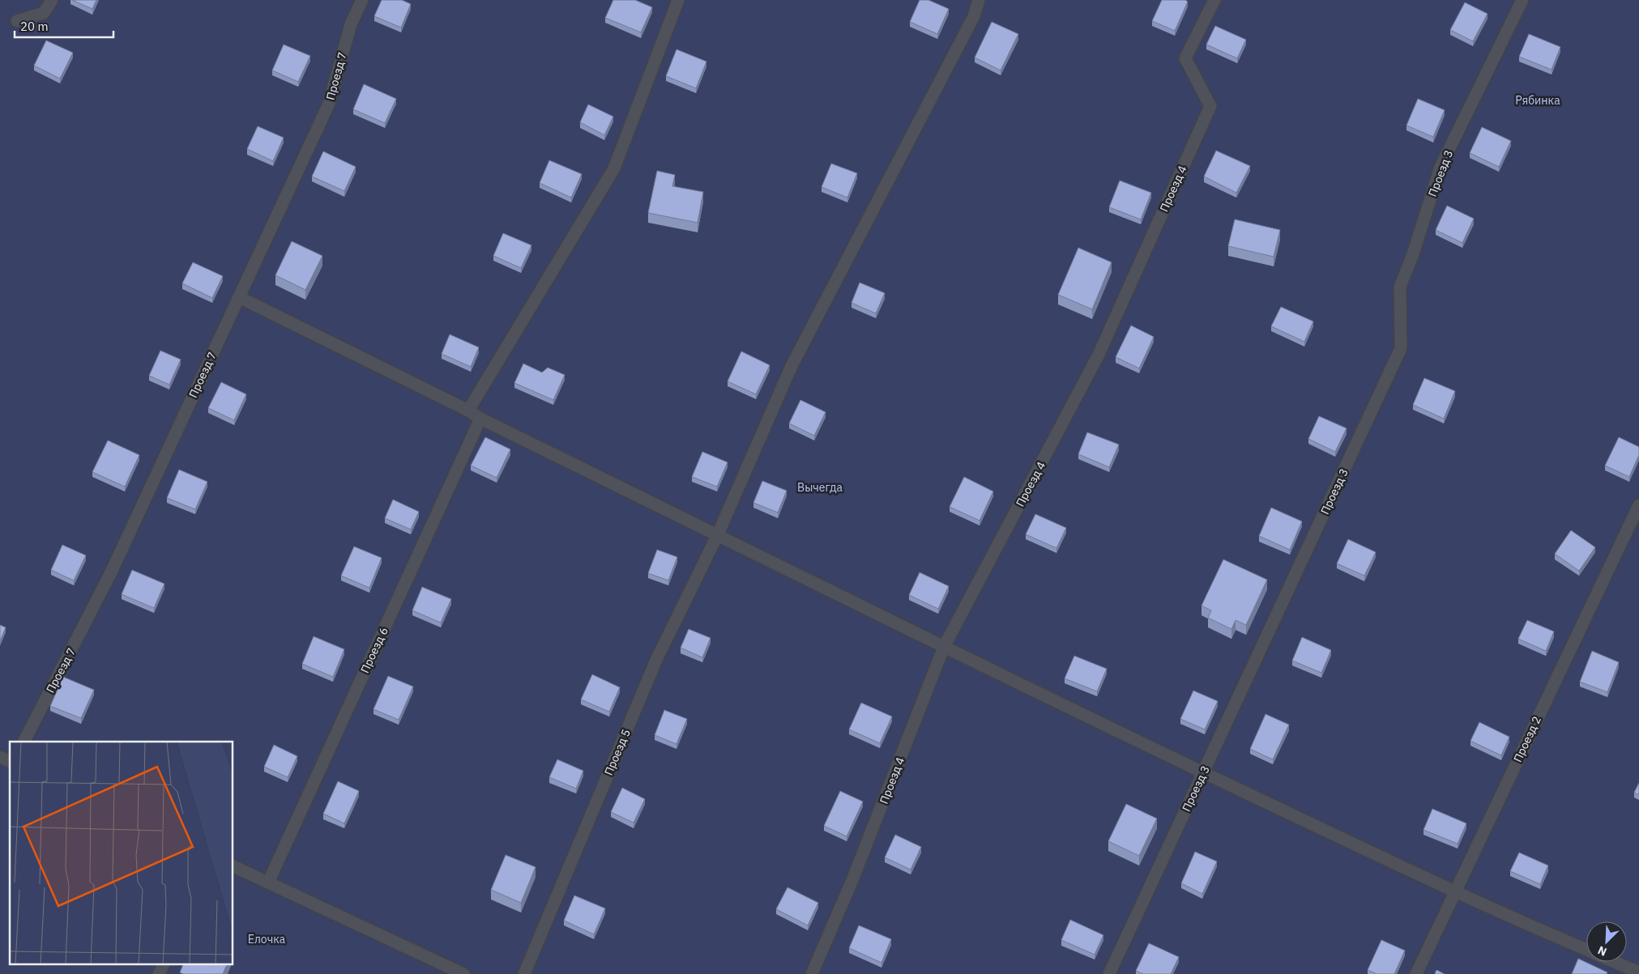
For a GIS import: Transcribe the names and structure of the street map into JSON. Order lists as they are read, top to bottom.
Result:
{
  "streets": {
    "street": [
      "Проезд 7",
      "Проезд 3",
      "Проезд 4",
      "Проезд 6",
      "Проезд 2",
      "Проезд 5"
    ]
  },
  "parks": ["Рябинка", "Вычегда", "Елочка"],
  "scale_bar": "20 m",
  "north": "bottom left"
}
